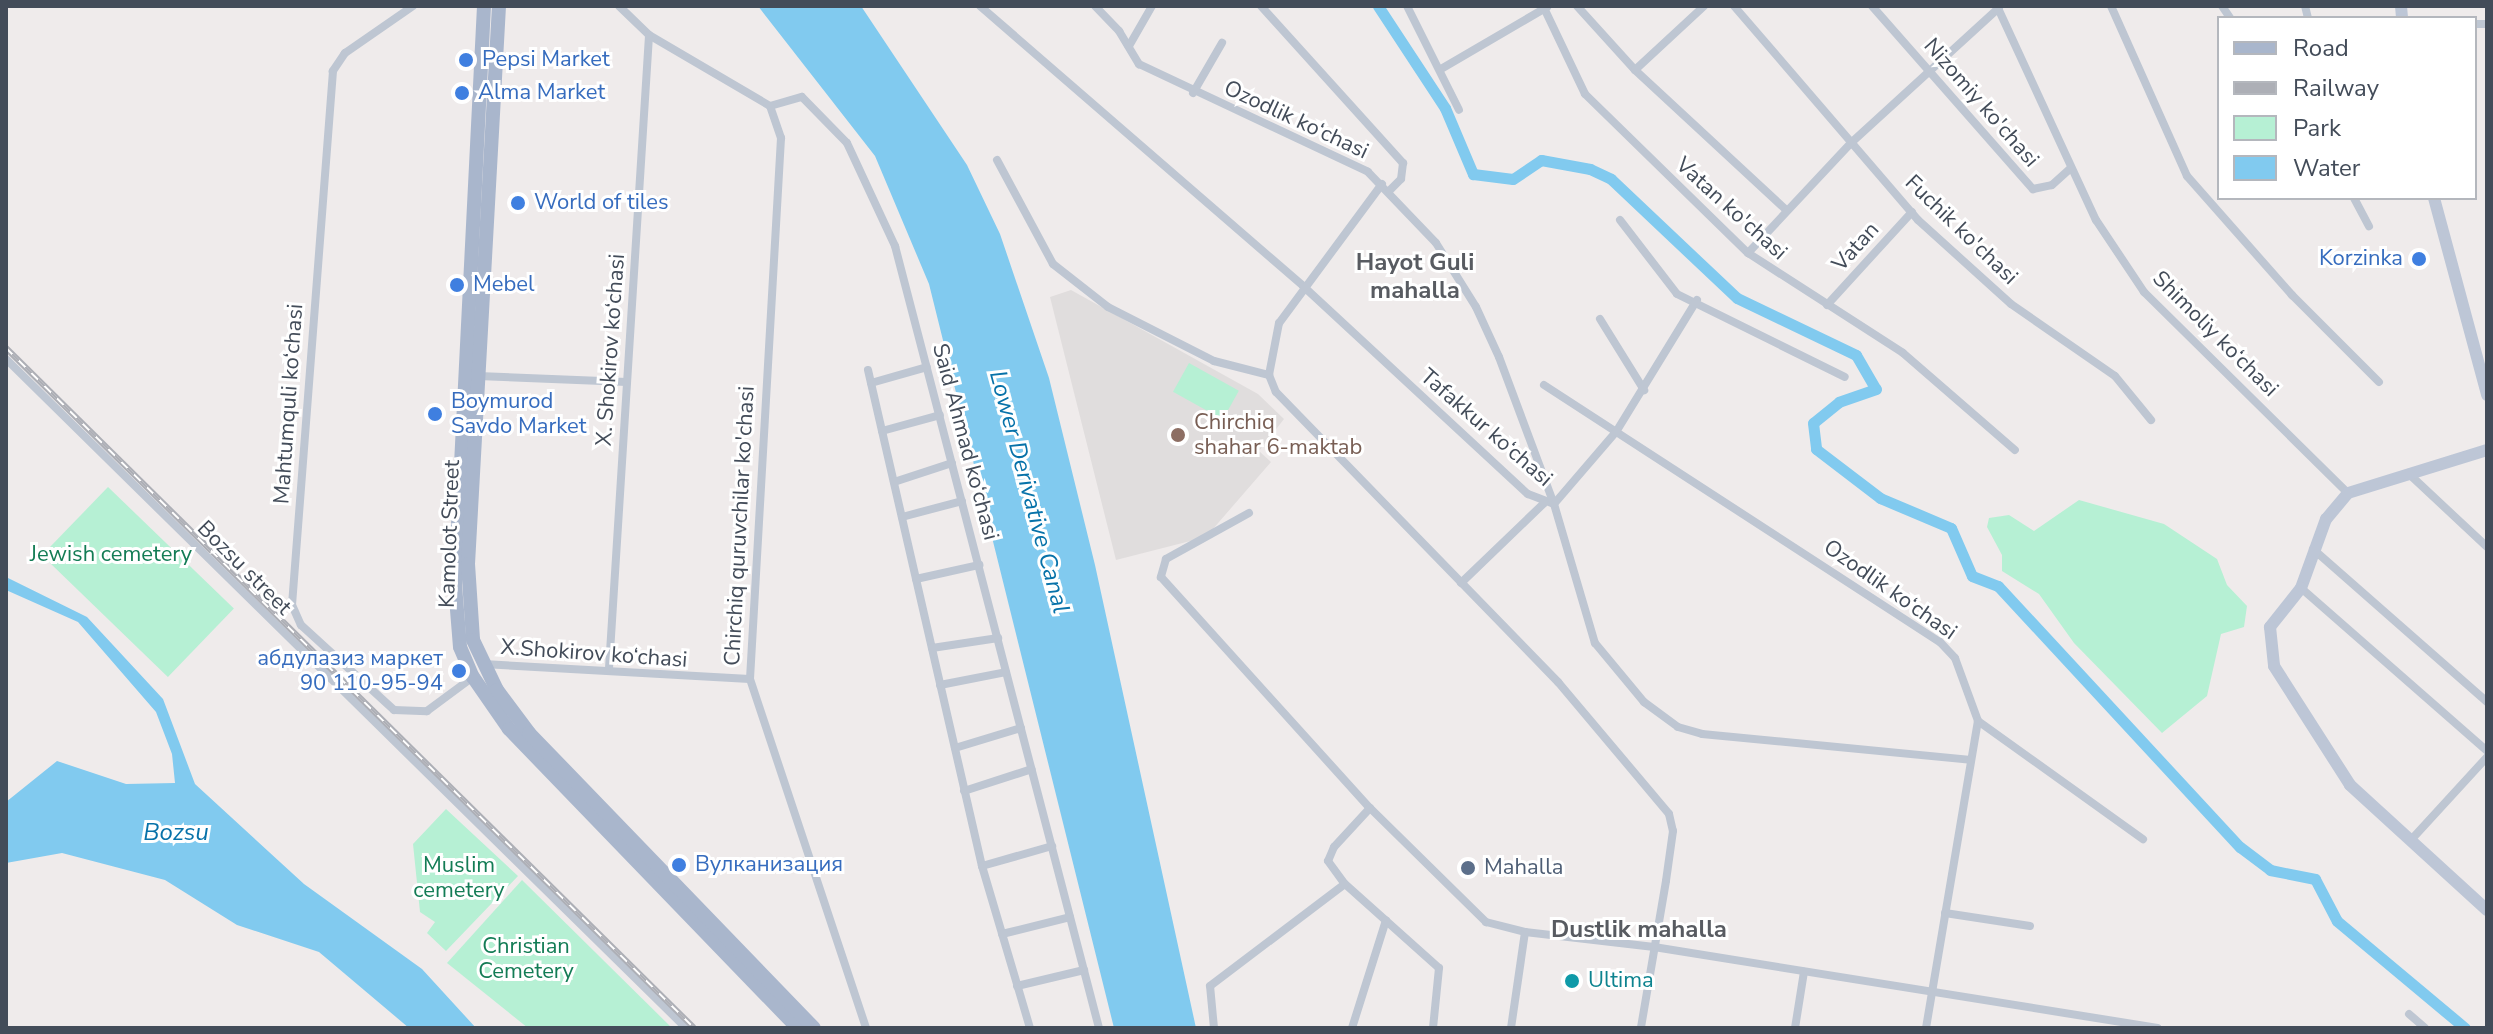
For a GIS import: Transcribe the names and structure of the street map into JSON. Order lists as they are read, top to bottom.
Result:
{
  "streets": {
    "main road": ["Kamolot Street"],
    "street": [
      "Nizomiy ko'chasi",
      "Ozodlik ko‘chasi",
      "Vatan ko'chasi",
      "Fuchik ko'chasi",
      "Vatan",
      "Shimoliy ko‘chasi",
      "X. Shokirov ko‘chasi",
      "Mahtumquli ko‘chasi",
      "Tafakkur ko‘chasi",
      "Said Ahmad ko‘chasi",
      "Chirchiq quruvchilar ko'chasi",
      "Bozsu street",
      "X.Shokirov ko‘chasi"
    ]
  },
  "crossings": [
    ["Nizomiy ko'chasi", "Shimoliy ko‘chasi"],
    ["Ozodlik ko‘chasi", "Tafakkur ko‘chasi"],
    ["Vatan ko'chasi", "Vatan"],
    ["Fuchik ko'chasi", "Vatan"],
    ["X. Shokirov ko‘chasi", "X.Shokirov ko‘chasi"],
    ["Mahtumquli ko‘chasi", "Kamolot Street"],
    ["Said Ahmad ko‘chasi", "Chirchiq quruvchilar ko'chasi"],
    ["Chirchiq quruvchilar ko'chasi", "X.Shokirov ko‘chasi"],
    ["Kamolot Street", "X.Shokirov ko‘chasi"]
  ],
  "districts": ["Hayot Guli mahalla", "Dustlik mahalla"],
  "water": ["Lower Derivative Canal", "Bozsu"],
  "parks": ["Jewish cemetery", "Muslim cemetery", "Christian Cemetery"],
  "places": [
    "Pepsi Market",
    "Alma Market",
    "World of tiles",
    "Korzinka",
    "Mebel",
    "Boymurod Savdo Market",
    "Chirchiq shahar 6-maktab",
    "абдулазиз маркет 90 110-95-94",
    "Вулканизация",
    "Mahalla",
    "Ultima"
  ],
  "legend": [
    "Road",
    "Railway",
    "Park",
    "Water"
  ]
}
